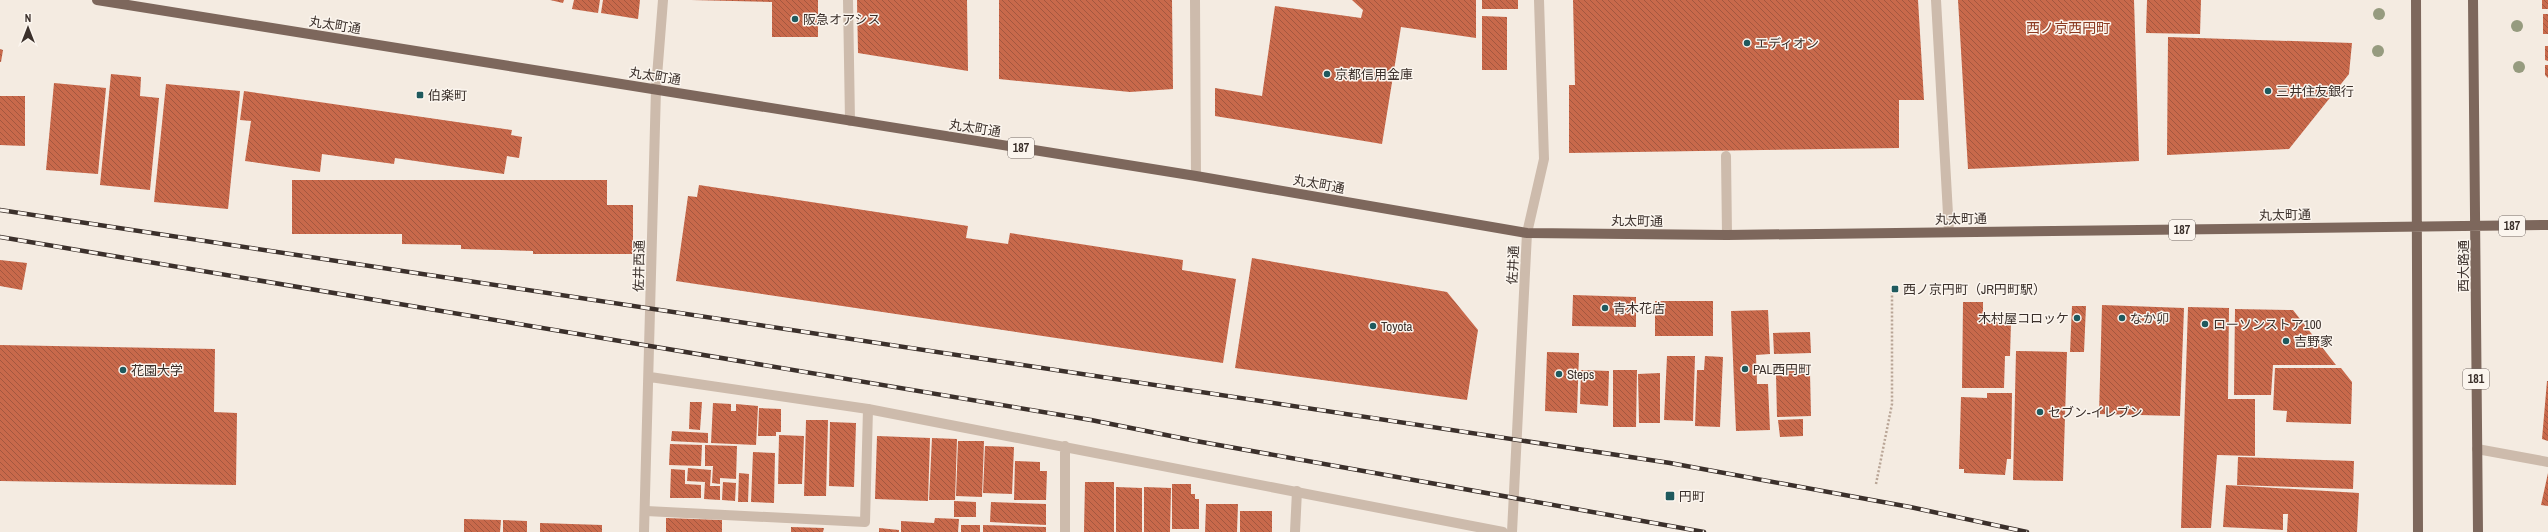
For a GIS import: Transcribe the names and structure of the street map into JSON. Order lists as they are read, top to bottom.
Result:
{
  "streets": {
    "main road": [
      "丸太町通",
      "187",
      "西大路通",
      "181"
    ],
    "street": ["佐井通", "佐井西通"]
  },
  "crossings": [
    ["丸太町通", "佐井通"],
    ["丸太町通", "佐井西通"],
    ["丸太町通", "西大路通"]
  ],
  "districts": ["西ノ京西円町"],
  "places": {
    "other": [
      "阪急オアシス",
      "エディオン",
      "京都信用金庫",
      "三井住友銀行",
      "青木花店",
      "木村屋コロッケ",
      "なか卯",
      "ローソンストア100",
      "Toyota",
      "吉野家",
      "PAL西円町",
      "花園大学",
      "Steps",
      "セブン-イレブン"
    ],
    "transit": ["伯楽町", "西ノ京円町（JR円町駅）", "円町"]
  },
  "north": "top"
}
